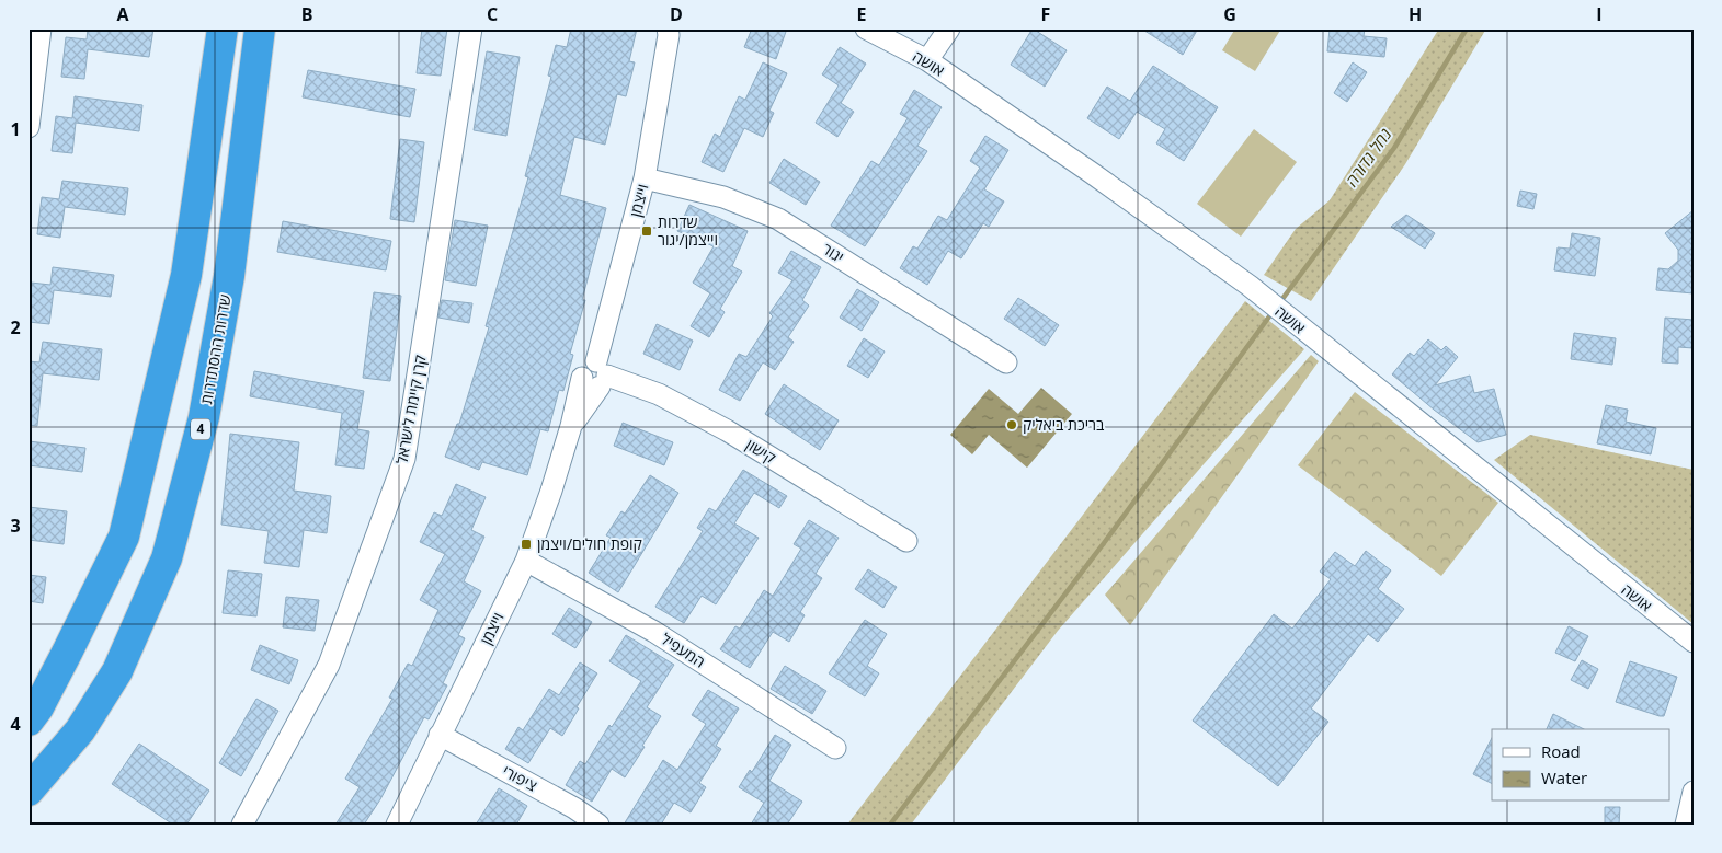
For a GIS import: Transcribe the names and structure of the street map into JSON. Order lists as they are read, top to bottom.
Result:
{
  "streets": {
    "highway": ["שדרות ההסתדרות", "4"],
    "street": [
      "אושה",
      "וייצמן",
      "יגור",
      "קרן קיימת לישראל",
      "קישון",
      "המעפיל",
      "ציפורי"
    ]
  },
  "crossings": [
    ["וייצמן", "יגור"],
    ["וייצמן", "קישון"],
    ["וייצמן", "המעפיל"],
    ["וייצמן", "ציפורי"]
  ],
  "water": ["נחל גדורה"],
  "places": {
    "transit": ["שדרות וייצמן/יגור", "קופת חולים/ויצמן"],
    "other": ["בריכת ביאליק"]
  },
  "legend": ["Road", "Water"],
  "grid": {
    "columns": [
      "A",
      "B",
      "C",
      "D",
      "E",
      "F",
      "G",
      "H",
      "I"
    ],
    "rows": [
      "1",
      "2",
      "3",
      "4"
    ]
  }
}
